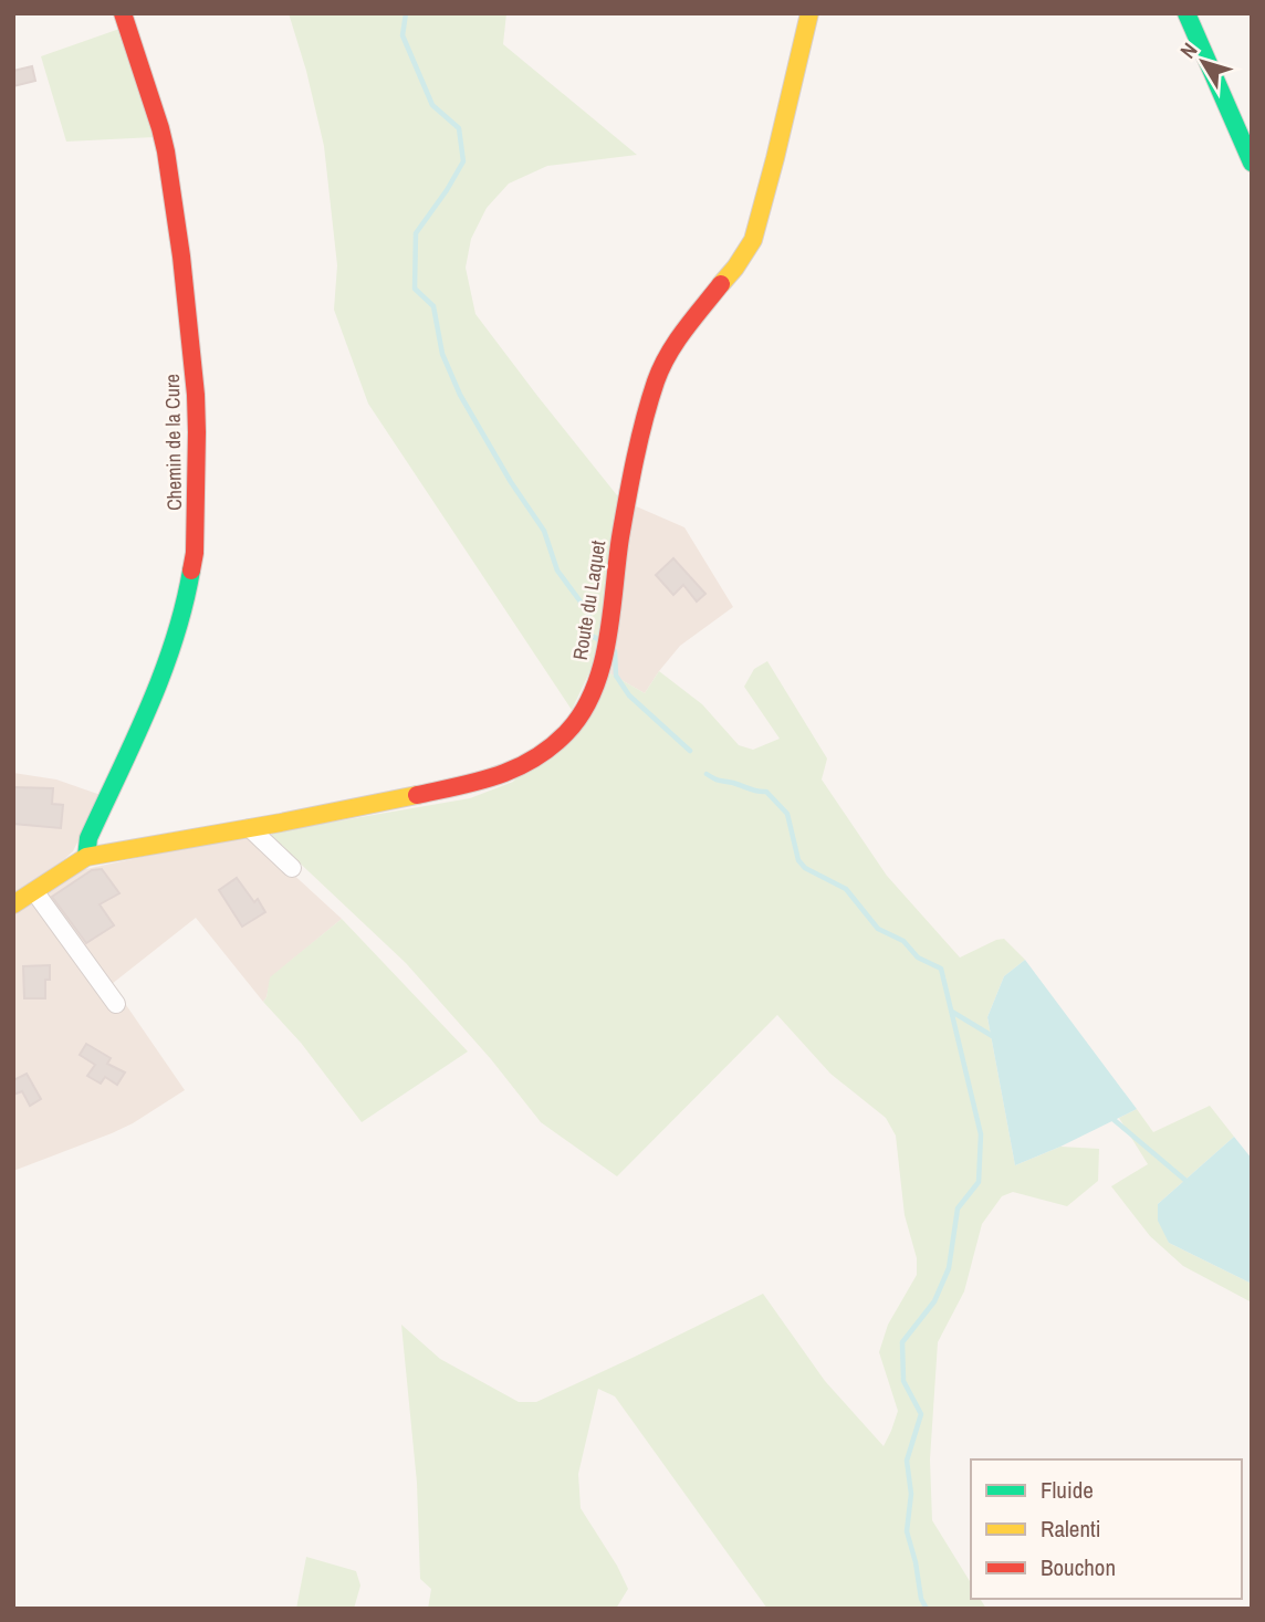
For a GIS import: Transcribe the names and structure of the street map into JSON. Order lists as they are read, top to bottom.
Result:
{
  "streets": {
    "street": ["Chemin de la Cure", "Route du Laquet"]
  },
  "crossings": [
    ["Chemin de la Cure", "Route du Laquet"]
  ],
  "legend": ["Fluide", "Ralenti", "Bouchon"],
  "north": "top left"
}
